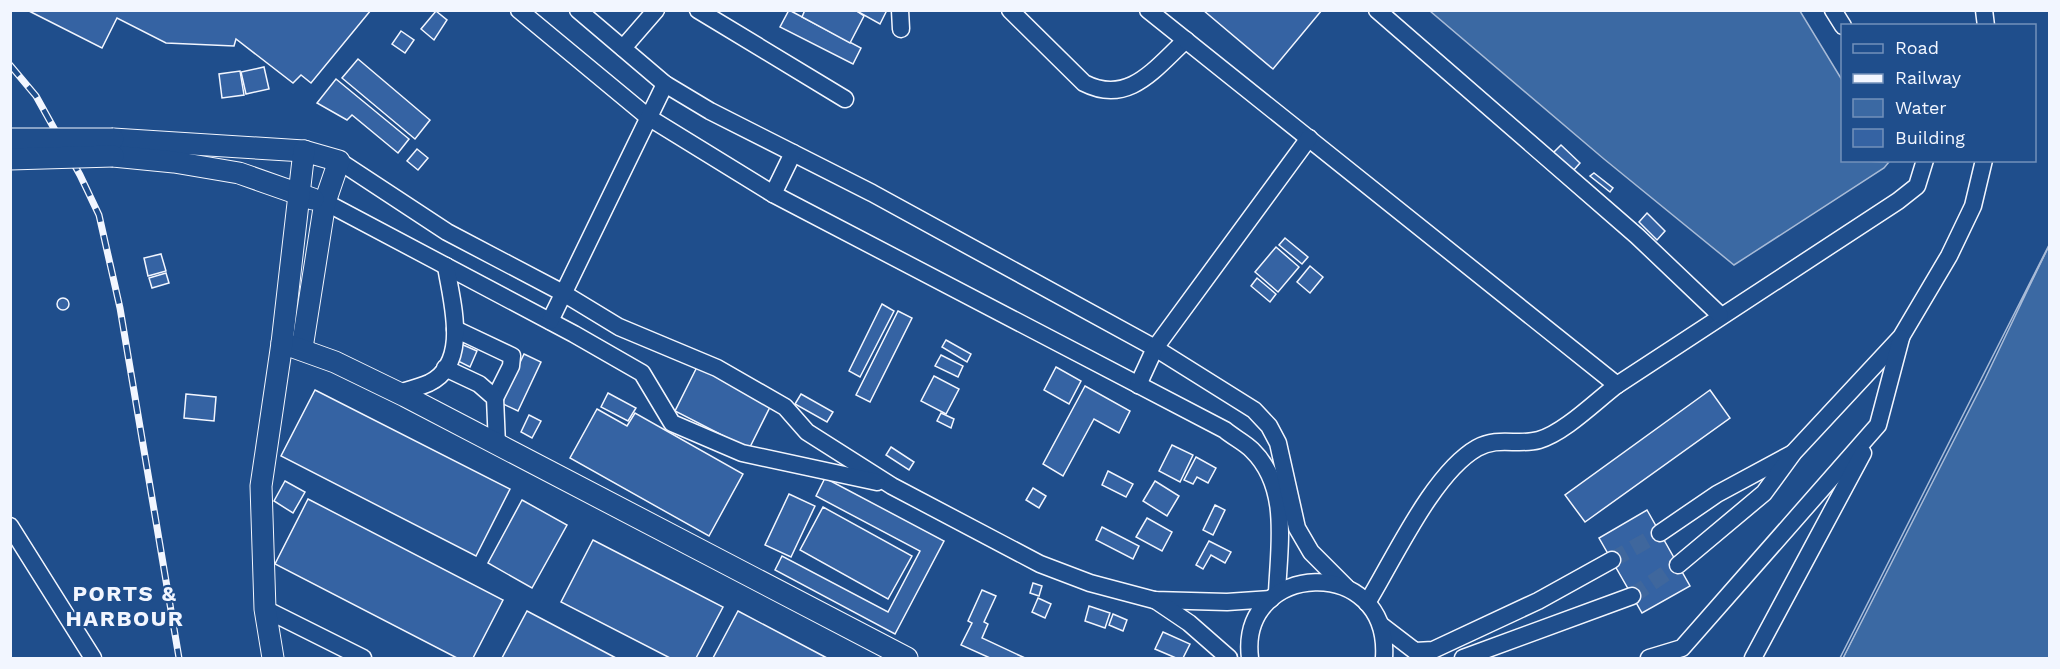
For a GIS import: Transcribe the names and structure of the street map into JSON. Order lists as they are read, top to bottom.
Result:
{
  "districts": ["PORTS & HARBOUR"],
  "legend": [
    "Road",
    "Railway",
    "Water",
    "Building"
  ]
}
